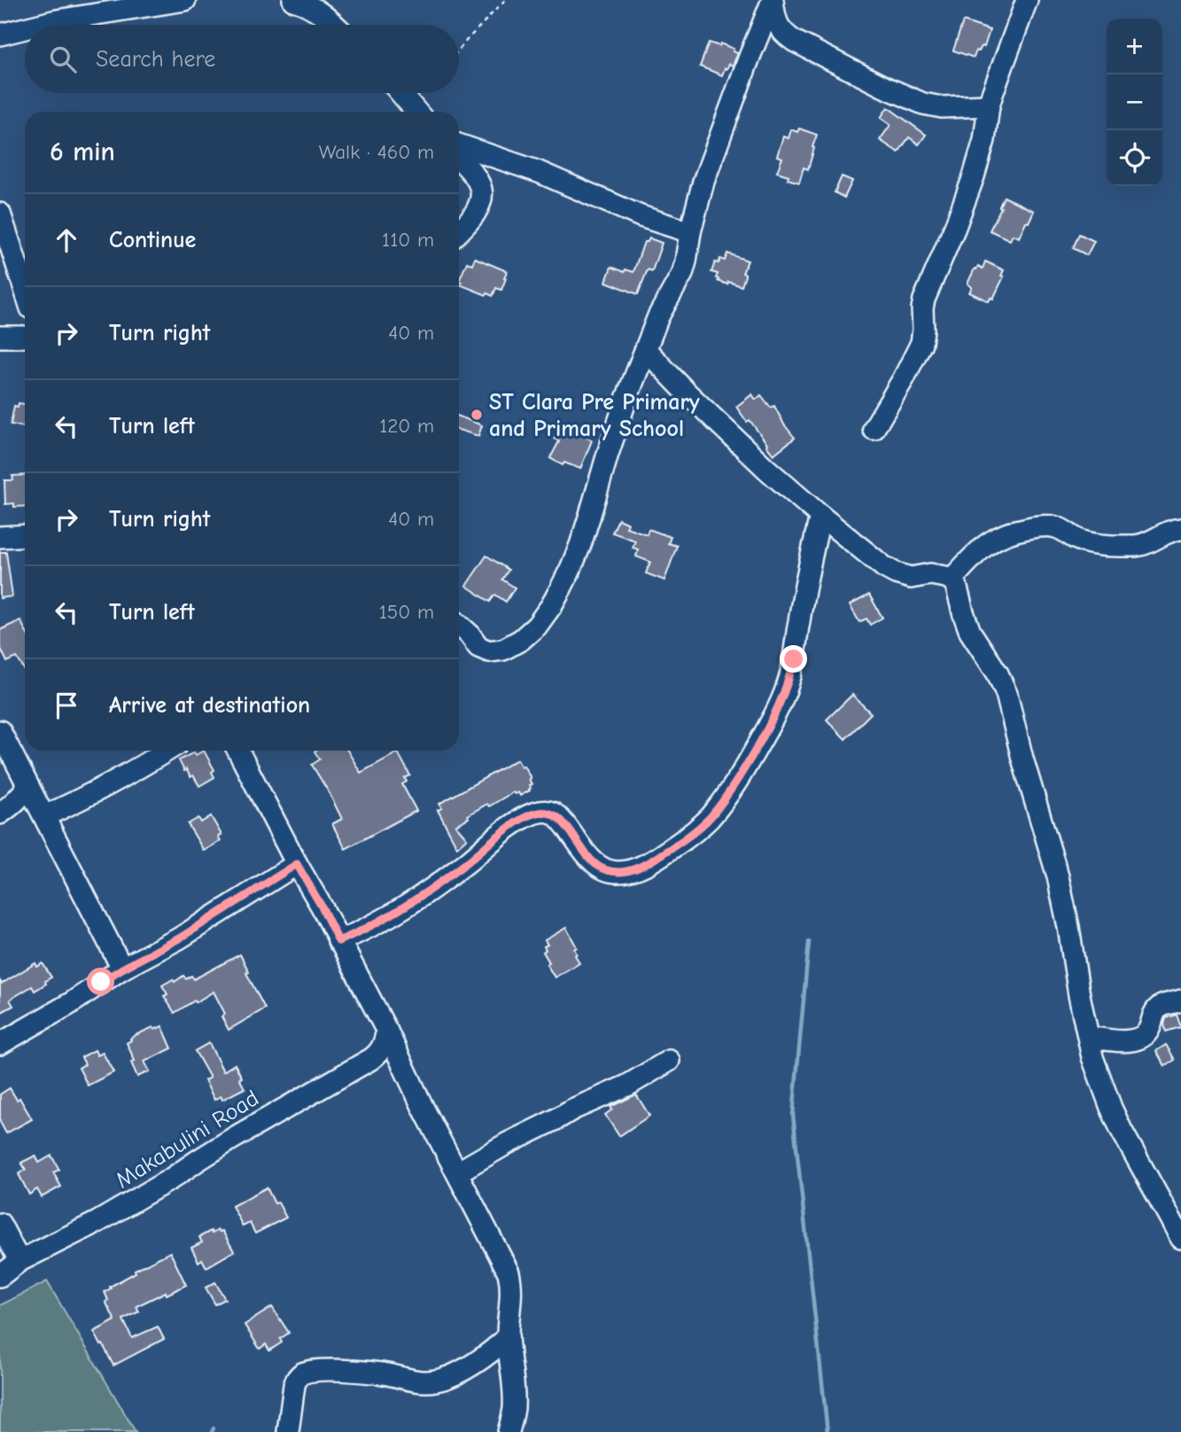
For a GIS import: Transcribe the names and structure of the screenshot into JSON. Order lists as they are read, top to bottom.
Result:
{
  "streets": {
    "street": ["Makabulini Road"]
  },
  "places": ["ST Clara Pre Primary and Primary School"],
  "page": {
    "map_buttons": ["+", "−"],
    "search": "Search here",
    "heading": ["6 min", "Walk · 460 m"],
    "list": [
      ["Continue", "110 m"],
      ["Turn right", "40 m"],
      ["Turn left", "120 m"],
      ["Turn right", "40 m"],
      ["Turn left", "150 m"],
      "Arrive at destination"
    ]
  }
}
